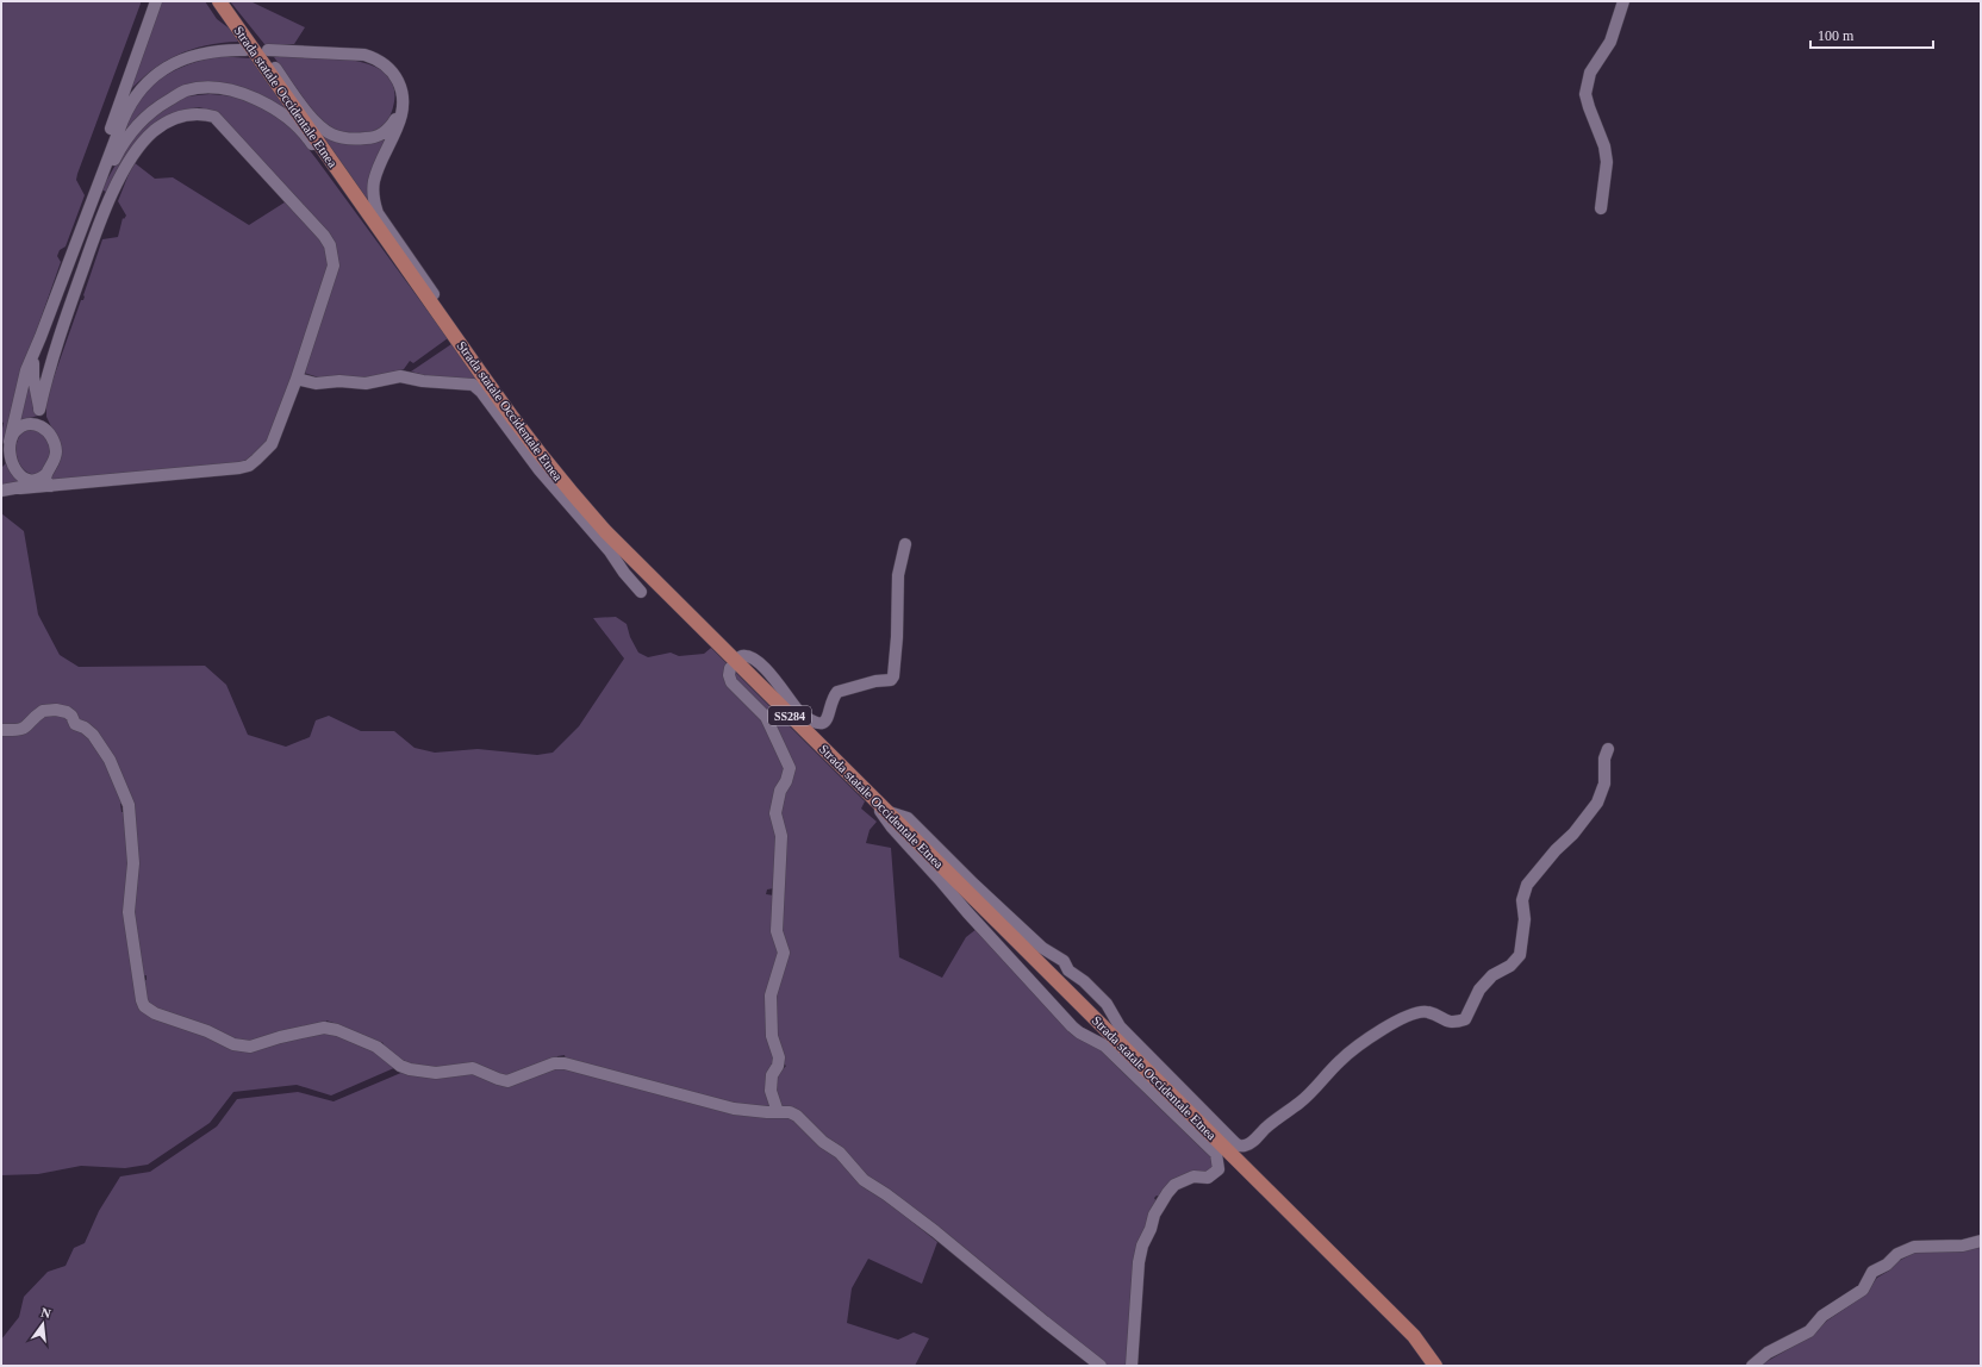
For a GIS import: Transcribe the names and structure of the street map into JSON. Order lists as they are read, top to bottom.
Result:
{
  "streets": {
    "main road": ["Strada statale Occidentale Etnea", "SS284"]
  },
  "scale_bar": "100 m",
  "north": "top"
}
